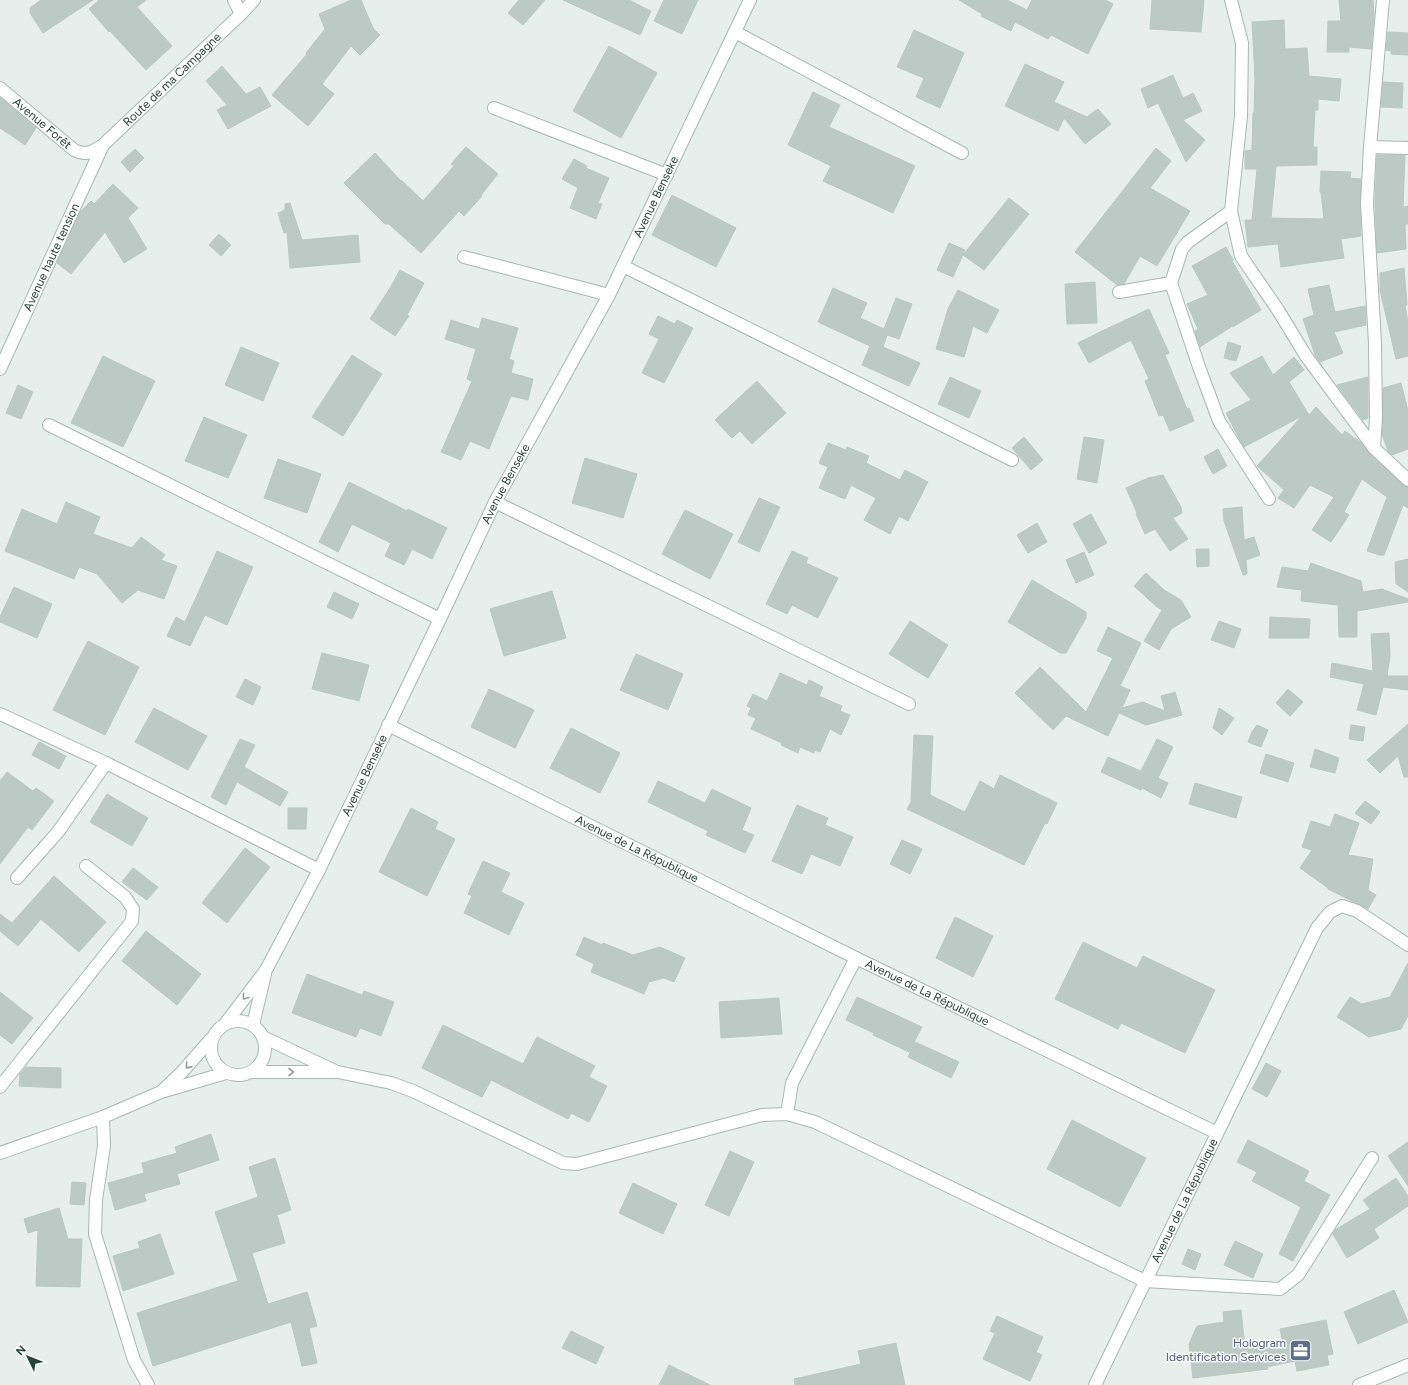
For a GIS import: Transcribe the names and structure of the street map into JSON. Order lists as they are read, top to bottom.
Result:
{
  "streets": {
    "street": [
      "Route de ma Campagne",
      "Avenue Forêt",
      "Avenue Benseke",
      "Avenue haute tension",
      "Avenue de La République"
    ]
  },
  "crossings": [
    ["Route de ma Campagne", "Avenue Forêt"],
    ["Route de ma Campagne", "Avenue haute tension"],
    ["Avenue Benseke", "Avenue de La République"]
  ],
  "places": {
    "office": ["Hologram Identification Services"]
  },
  "north": "top left"
}
